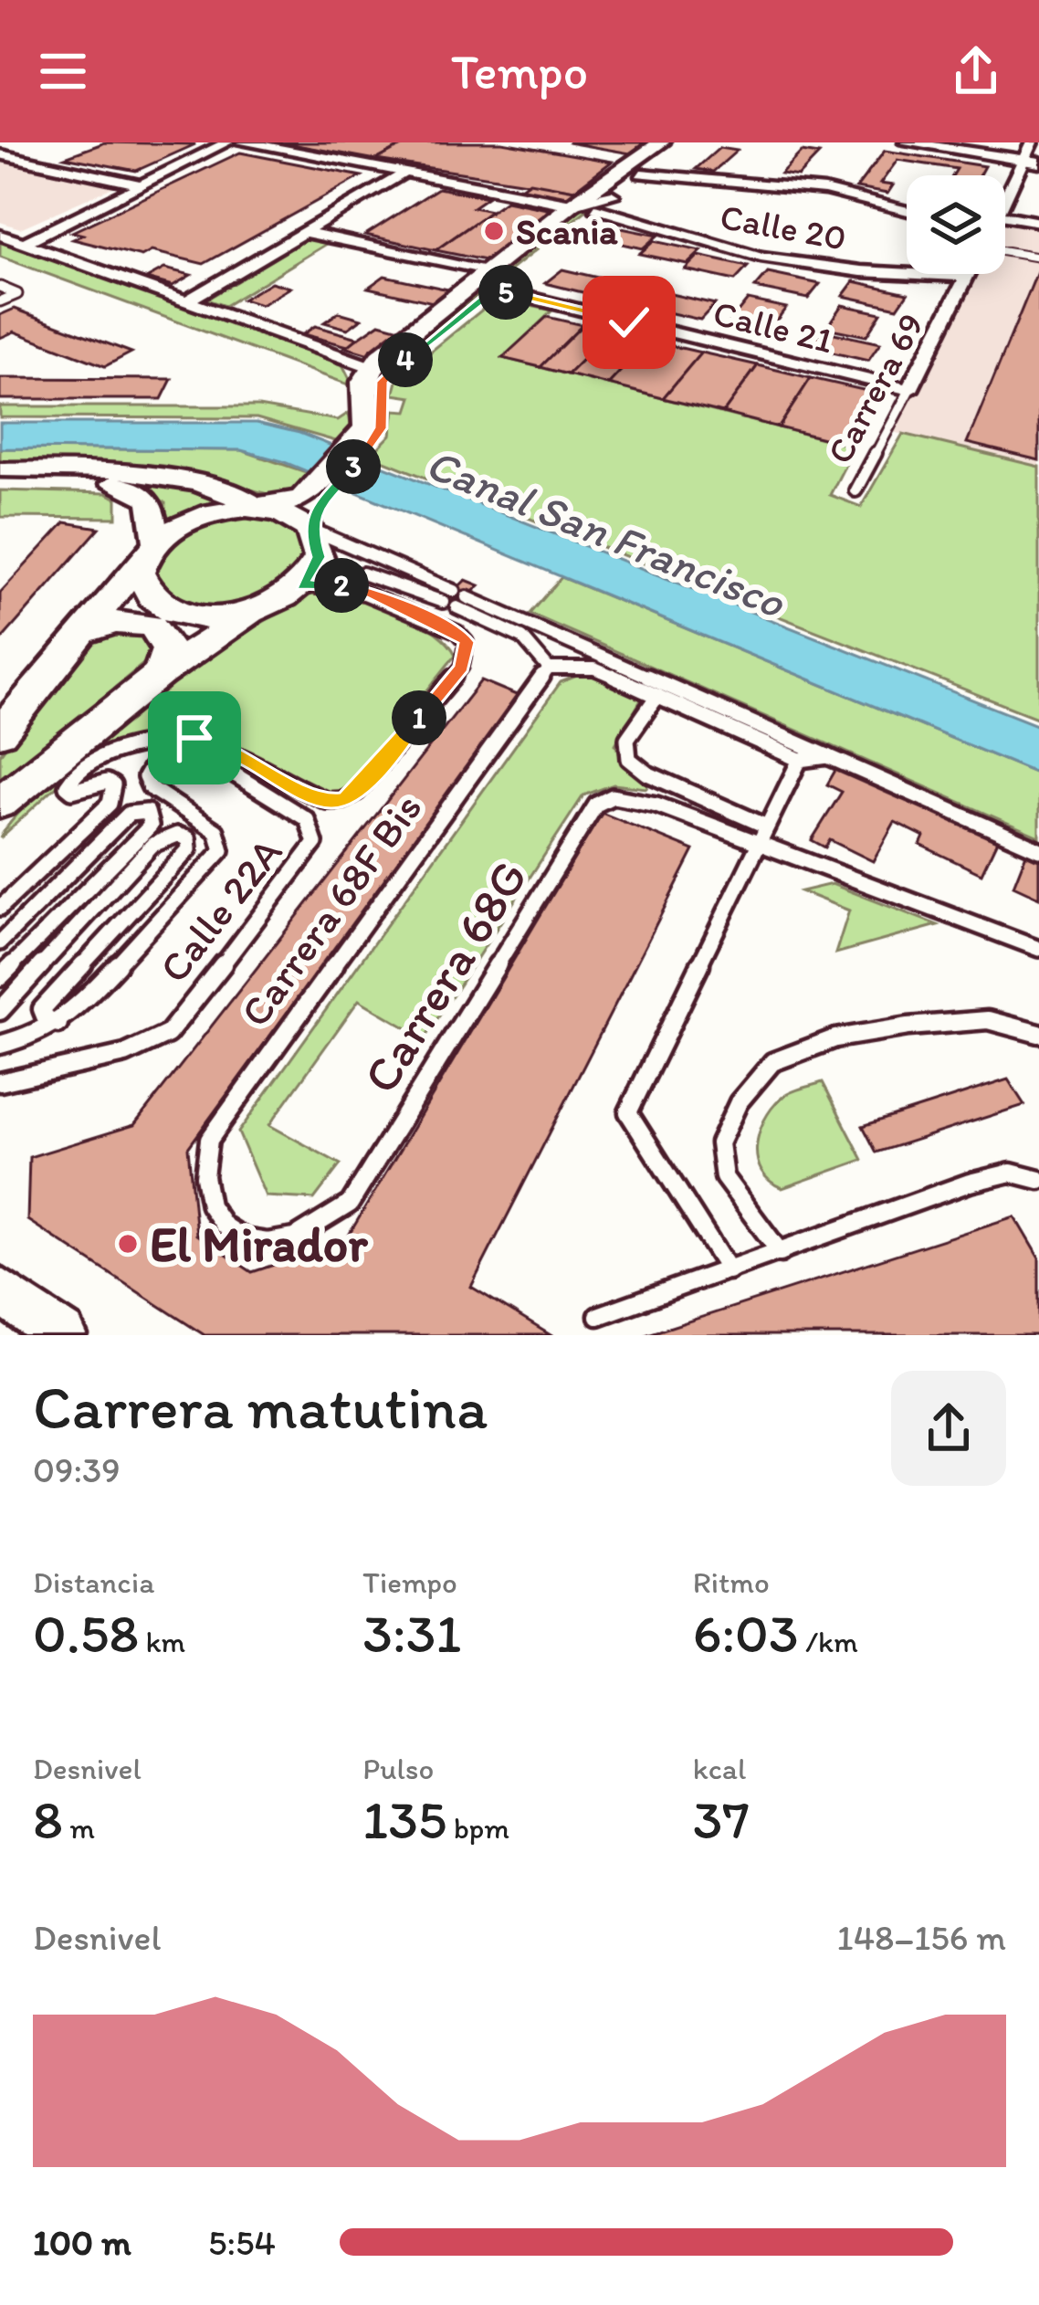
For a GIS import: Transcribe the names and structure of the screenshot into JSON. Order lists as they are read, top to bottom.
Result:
{
  "streets": {
    "street": ["Calle 20", "Calle 21", "Carrera 69"],
    "lane": ["Calle 22A", "Carrera 68F Bis", "Carrera 68G"]
  },
  "crossings": [
    ["Calle 20", "Carrera 69"],
    ["Calle 21", "Carrera 69"],
    ["Carrera 68F Bis", "Carrera 68G"]
  ],
  "water": ["Canal San Francisco"],
  "places": ["Scania", "El Mirador"],
  "page": {
    "header": "Tempo",
    "pins": [
      "5",
      "4",
      "3",
      "2",
      "1"
    ],
    "heading": ["Carrera matutina", "09:39"],
    "stats": [
      ["Distancia", "0.58 km"],
      ["Tiempo", "3:31"],
      ["Ritmo", "6:03 /km"],
      ["Desnivel", "8 m"],
      ["Pulso", "135 bpm"],
      ["kcal", "37"]
    ],
    "chart": ["Desnivel", "148–156 m"],
    "list": [
      {
        "name": "100 m",
        "note": "5:54"
      }
    ]
  }
}
